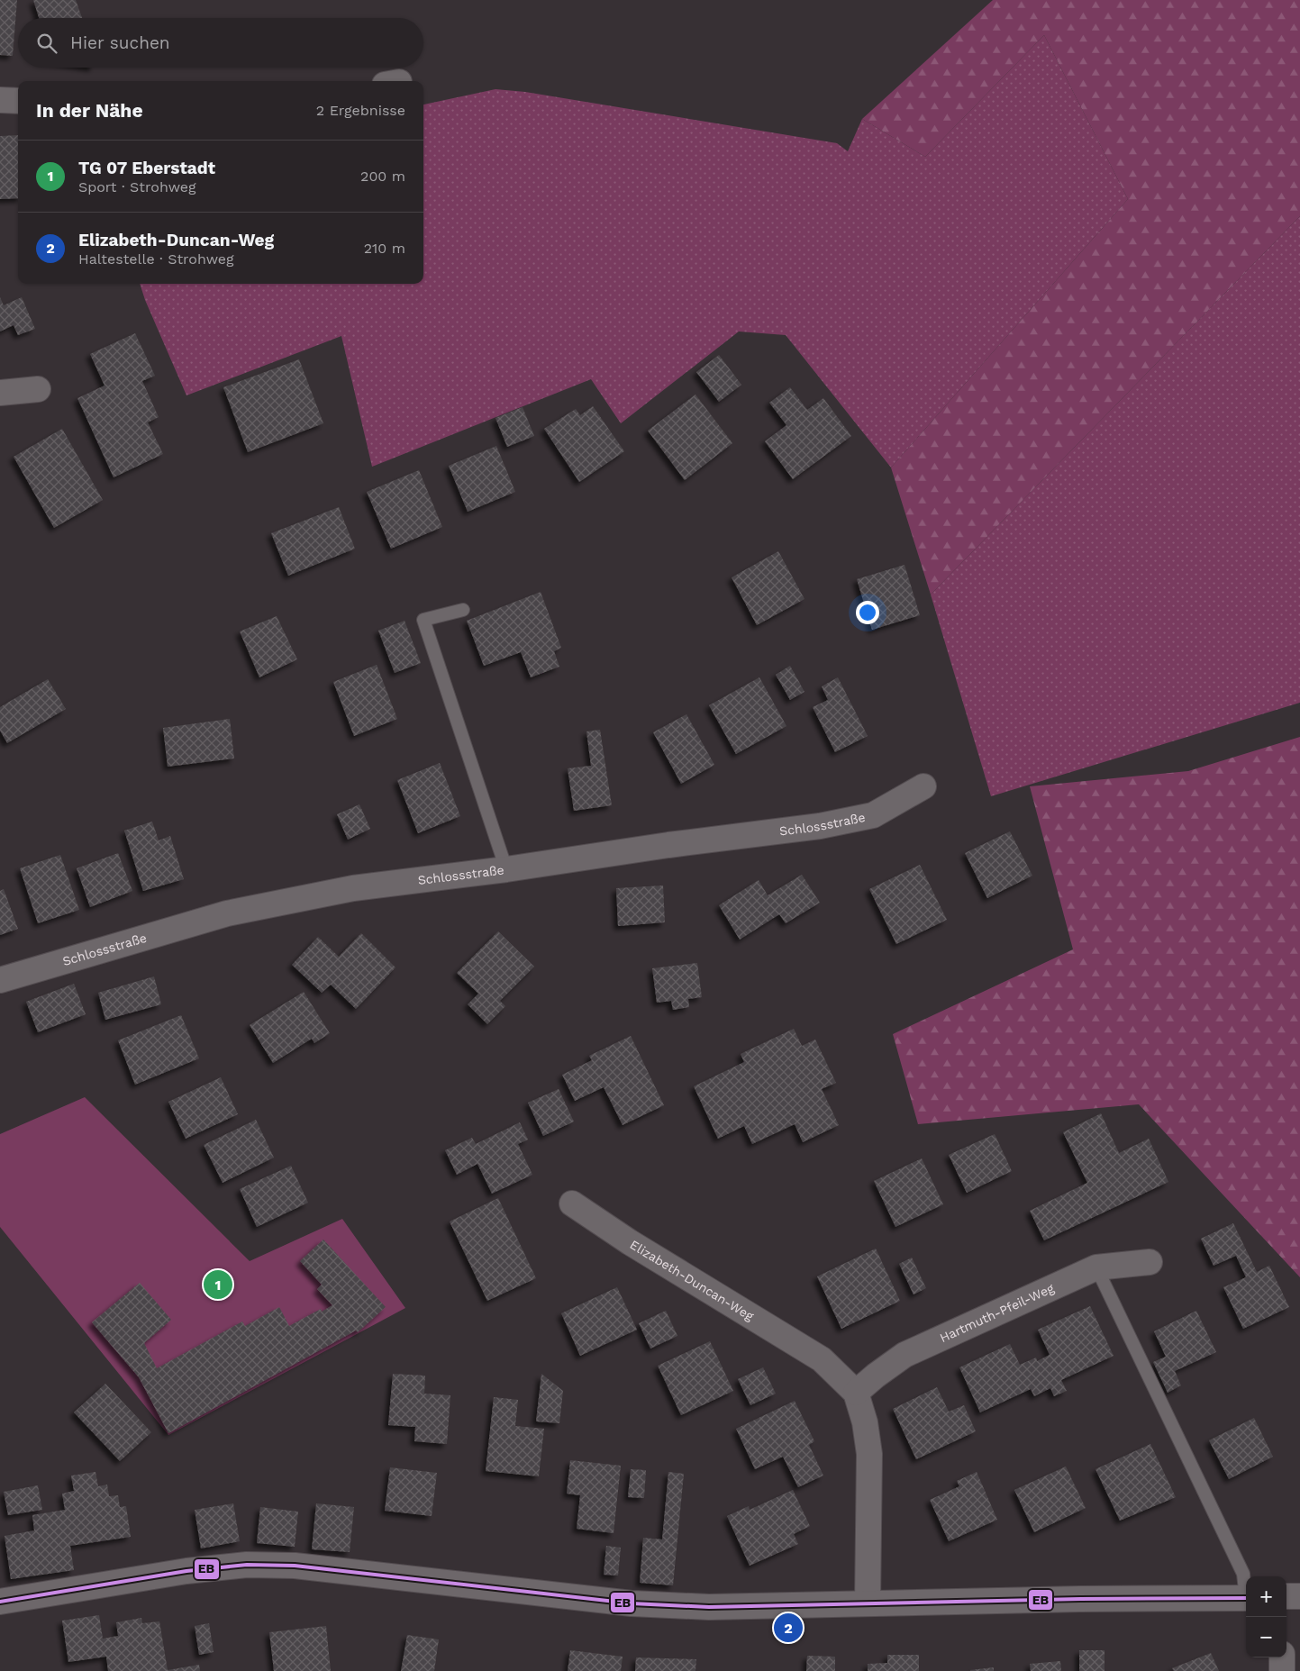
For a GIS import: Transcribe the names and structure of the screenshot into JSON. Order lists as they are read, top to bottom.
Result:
{
  "streets": {
    "street": ["Schlossstraße", "Elizabeth-Duncan-Weg", "Hartmuth-Pfeil-Weg"]
  },
  "crossings": [
    ["Elizabeth-Duncan-Weg", "Hartmuth-Pfeil-Weg"]
  ],
  "lines": ["transit line EB"],
  "page": {
    "search": "Hier suchen",
    "heading": ["In der Nähe", "2 Ergebnisse"],
    "list": [
      {
        "mark": "1",
        "name": "TG 07 Eberstadt",
        "note": "Sport · Strohweg",
        "value": "200 m"
      },
      {
        "mark": "2",
        "name": "Elizabeth-Duncan-Weg",
        "note": "Haltestelle · Strohweg",
        "value": "210 m"
      }
    ],
    "pins": ["1", "2"],
    "map_buttons": ["+", "−"]
  }
}
